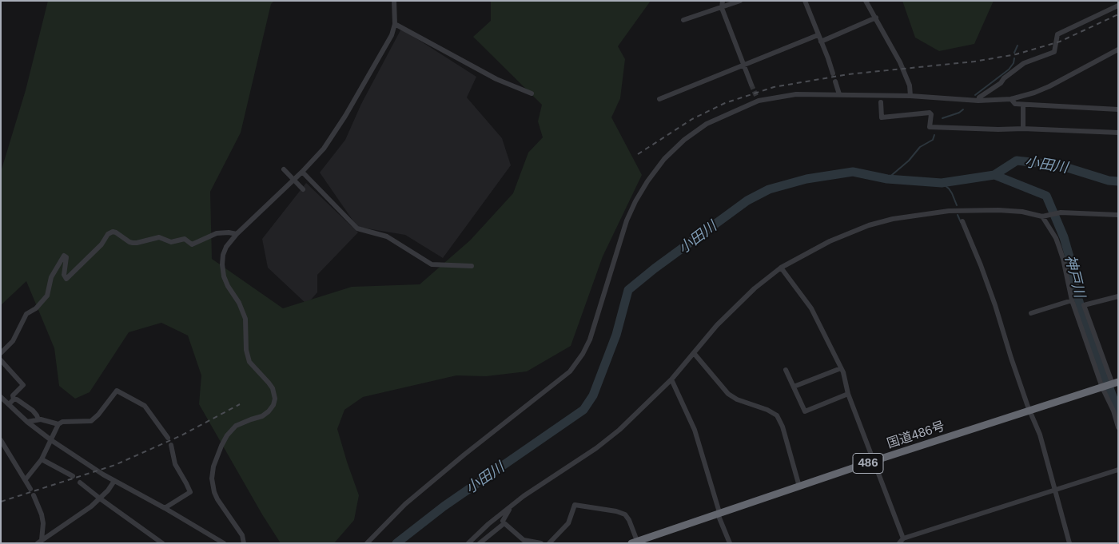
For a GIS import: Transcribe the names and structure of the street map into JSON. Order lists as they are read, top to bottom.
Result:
{
  "streets": {
    "highway": ["国道486号", "486"]
  },
  "water": ["小田川", "神戸川"]
}
